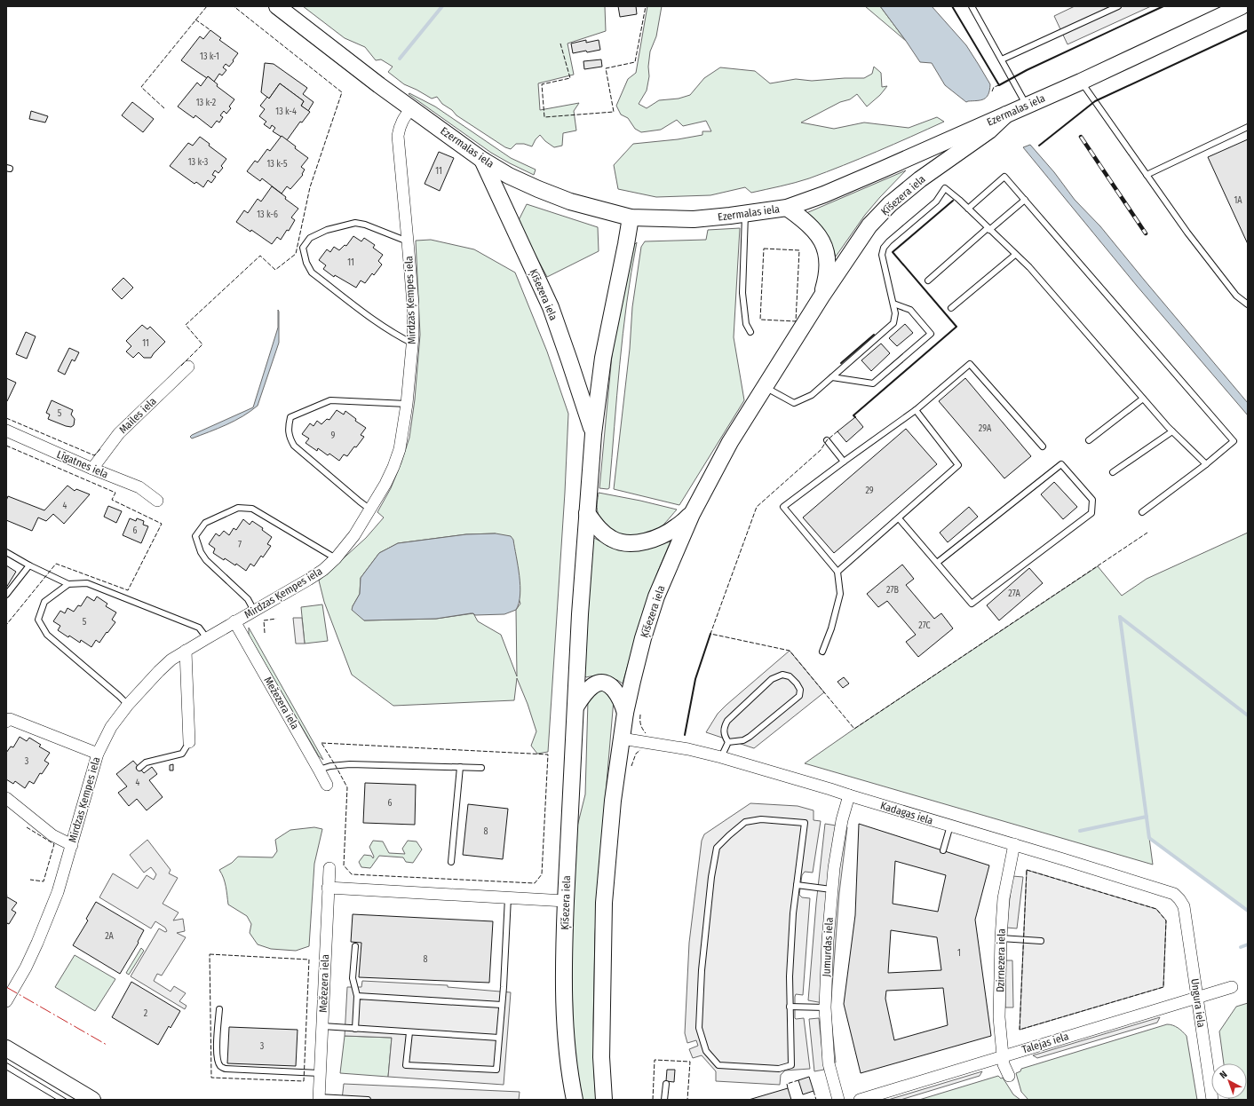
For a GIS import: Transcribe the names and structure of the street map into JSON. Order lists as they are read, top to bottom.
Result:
{
  "streets": {
    "street": [
      "Ezermalas iela",
      "Ķīšezera iela",
      "Mirdzas Ķempes iela",
      "Mailes iela",
      "Līgatnes iela",
      "Mežezera iela",
      "Kadagas iela",
      "Jumurdas iela",
      "Dzirnezera iela",
      "Ungura iela",
      "Talejas iela"
    ]
  },
  "crossings": [
    ["Ezermalas iela", "Ķīšezera iela"],
    ["Ezermalas iela", "Mirdzas Ķempes iela"],
    ["Ķīšezera iela", "Kadagas iela"],
    ["Mirdzas Ķempes iela", "Mežezera iela"],
    ["Mailes iela", "Līgatnes iela"],
    ["Kadagas iela", "Jumurdas iela"],
    ["Kadagas iela", "Dzirnezera iela"],
    ["Kadagas iela", "Ungura iela"],
    ["Dzirnezera iela", "Talejas iela"],
    ["Ungura iela", "Talejas iela"]
  ],
  "house_numbers": [
    "13 k-1",
    "13 k-2",
    "13 k-4",
    "13 k-3",
    "13 k-5",
    "11",
    "1A",
    "13 k-6",
    "11",
    "11",
    "5",
    "29A",
    "9",
    "29",
    "4",
    "6",
    "7",
    "27B",
    "27A",
    "5",
    "27C",
    "3",
    "4",
    "6",
    "8",
    "2A",
    "1",
    "8",
    "2",
    "3"
  ],
  "north": "top left"
}
